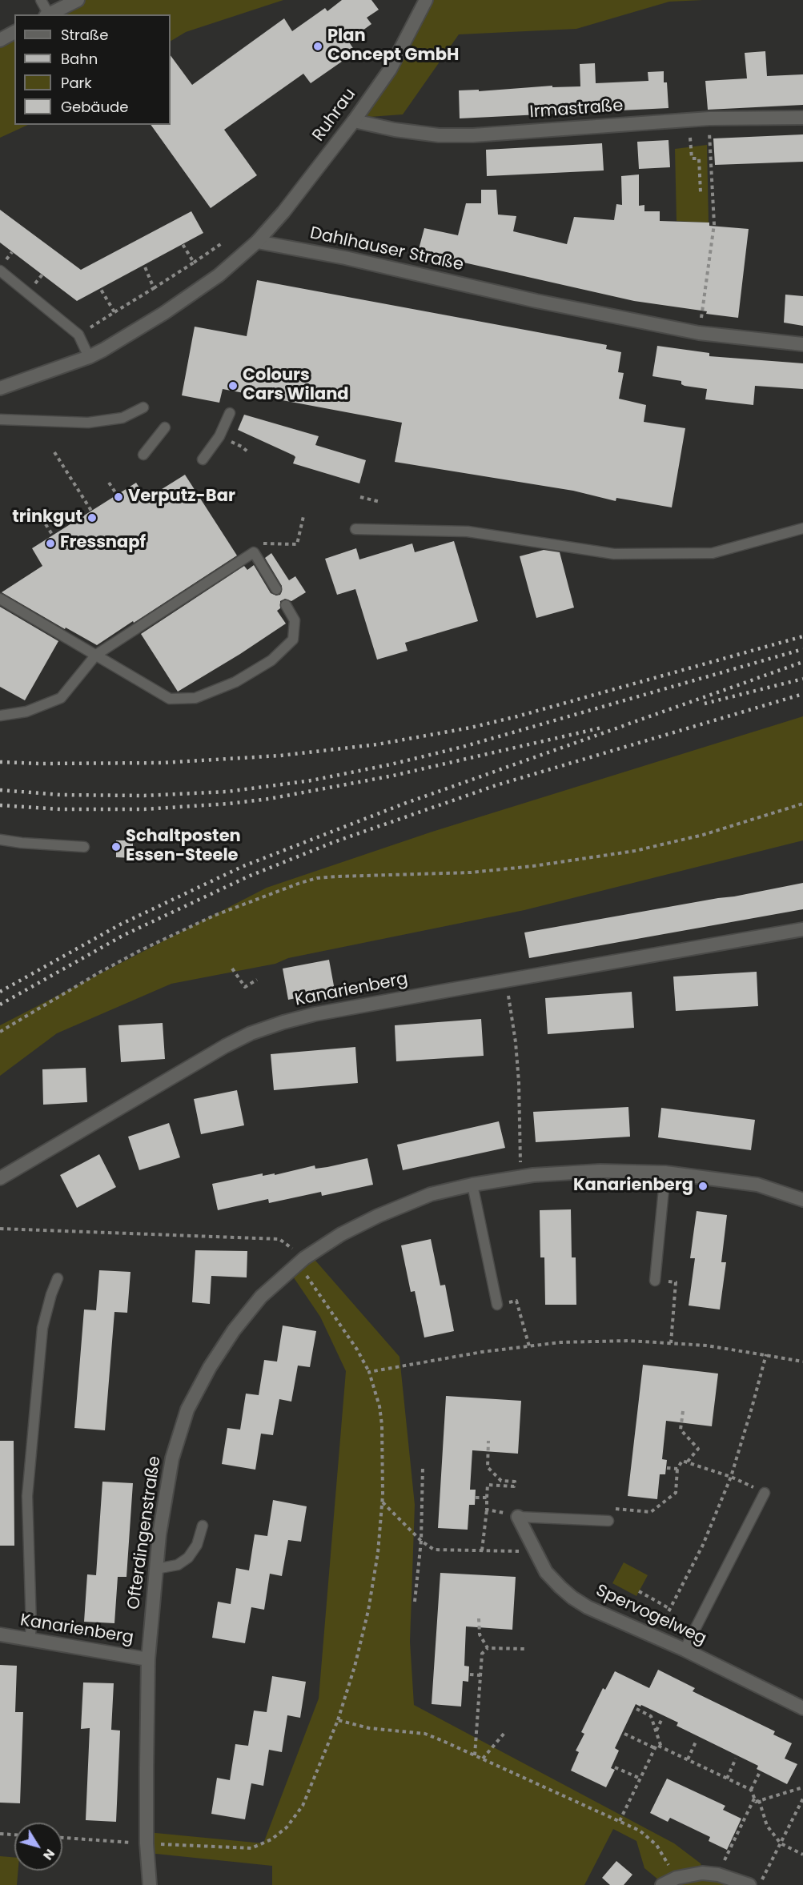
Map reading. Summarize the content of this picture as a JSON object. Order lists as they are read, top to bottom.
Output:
{
  "streets": {
    "street": [
      "Irmastraße",
      "Ruhrau",
      "Dahlhauser Straße",
      "Kanarienberg",
      "Ofterdingenstraße",
      "Spervogelweg"
    ]
  },
  "crossings": [
    ["Irmastraße", "Ruhrau"],
    ["Ruhrau", "Dahlhauser Straße"],
    ["Kanarienberg", "Ofterdingenstraße"]
  ],
  "places": [
    "Plan Concept GmbH",
    "Colours Cars Wiland",
    "Verputz-Bar",
    "trinkgut",
    "Fressnapf",
    "Schaltposten Essen-Steele",
    "Kanarienberg"
  ],
  "legend": [
    "Straße",
    "Bahn",
    "Park",
    "Gebäude"
  ],
  "north": "bottom right"
}
